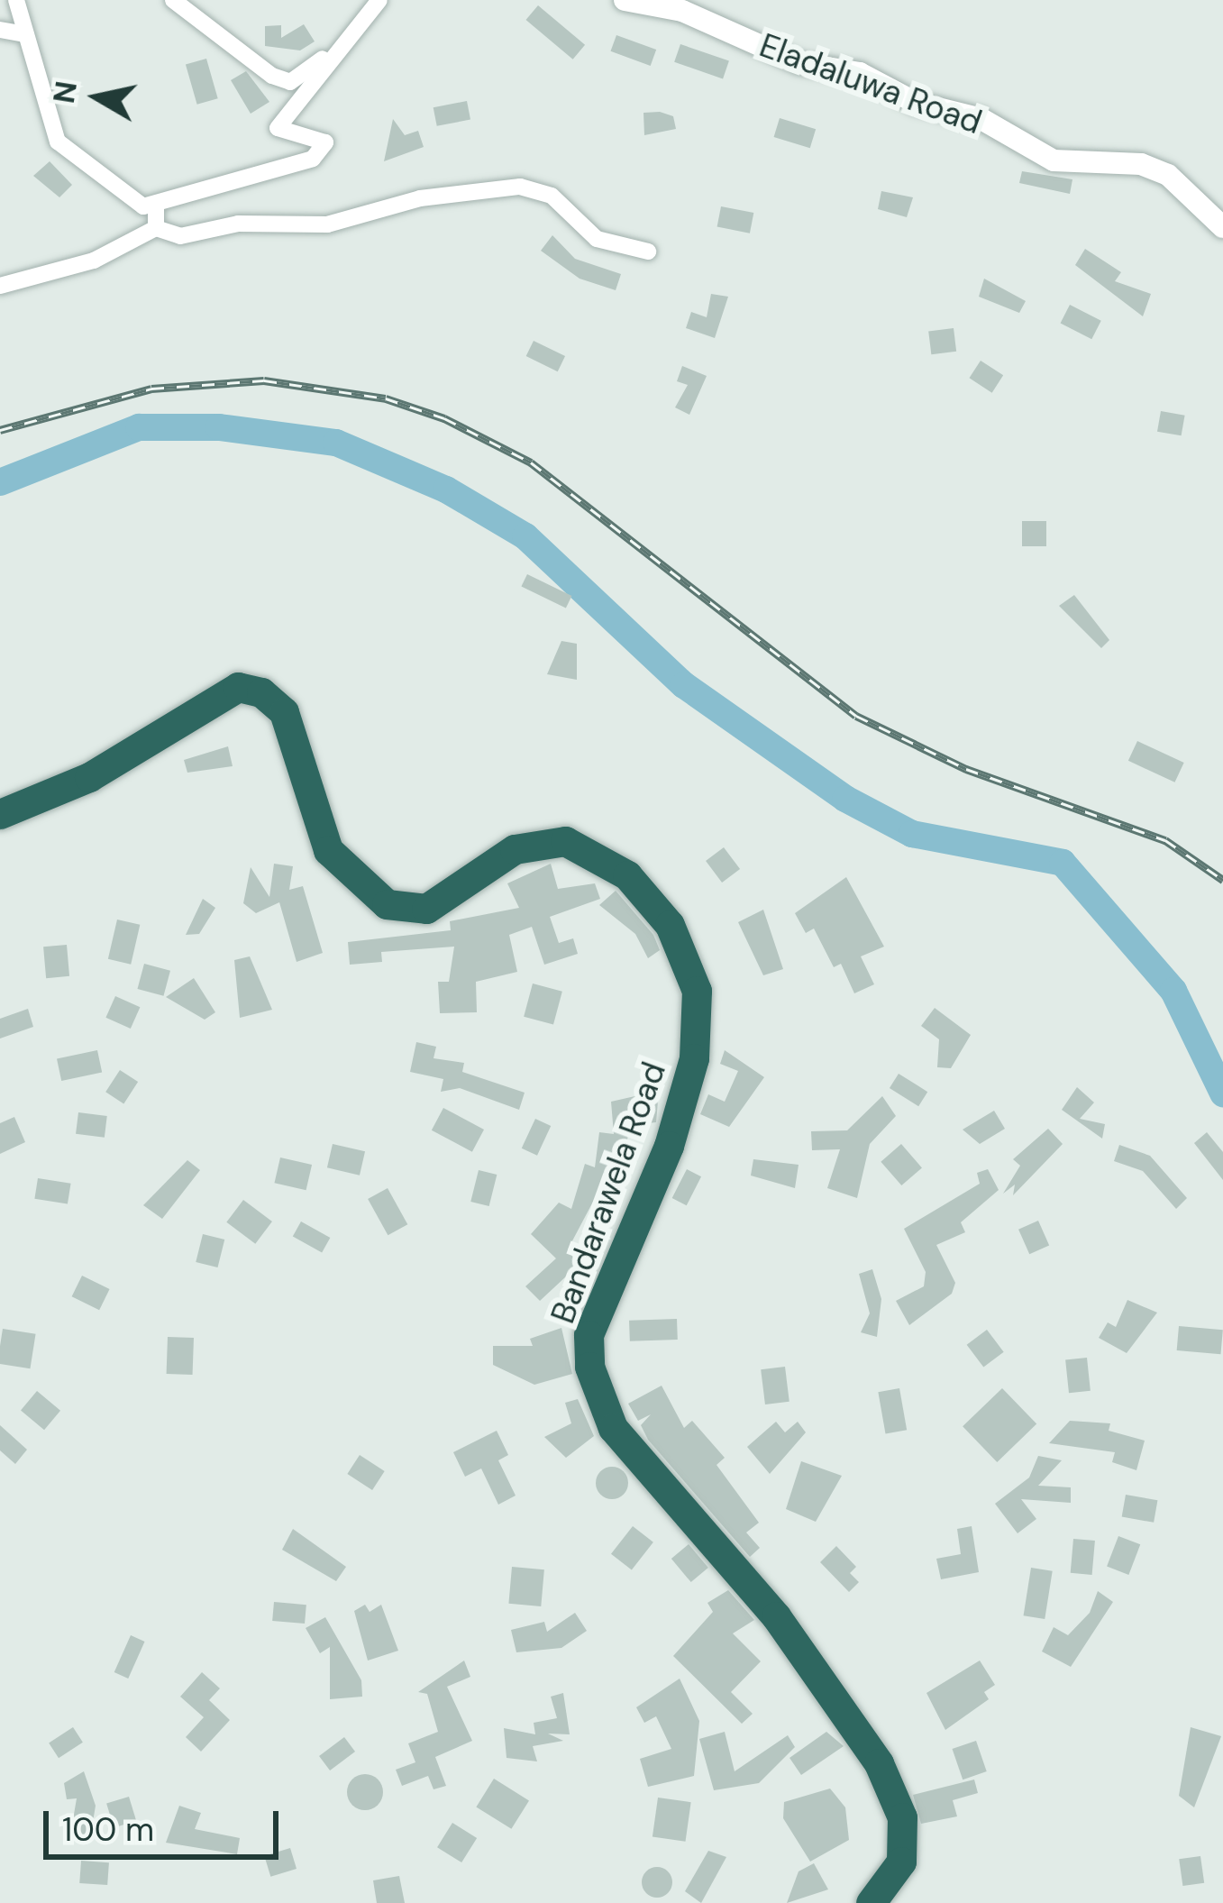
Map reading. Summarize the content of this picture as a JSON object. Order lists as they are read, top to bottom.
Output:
{
  "streets": {
    "highway": ["Bandarawela Road"],
    "street": ["Eladaluwa Road"]
  },
  "scale_bar": "100 m",
  "north": "left"
}
